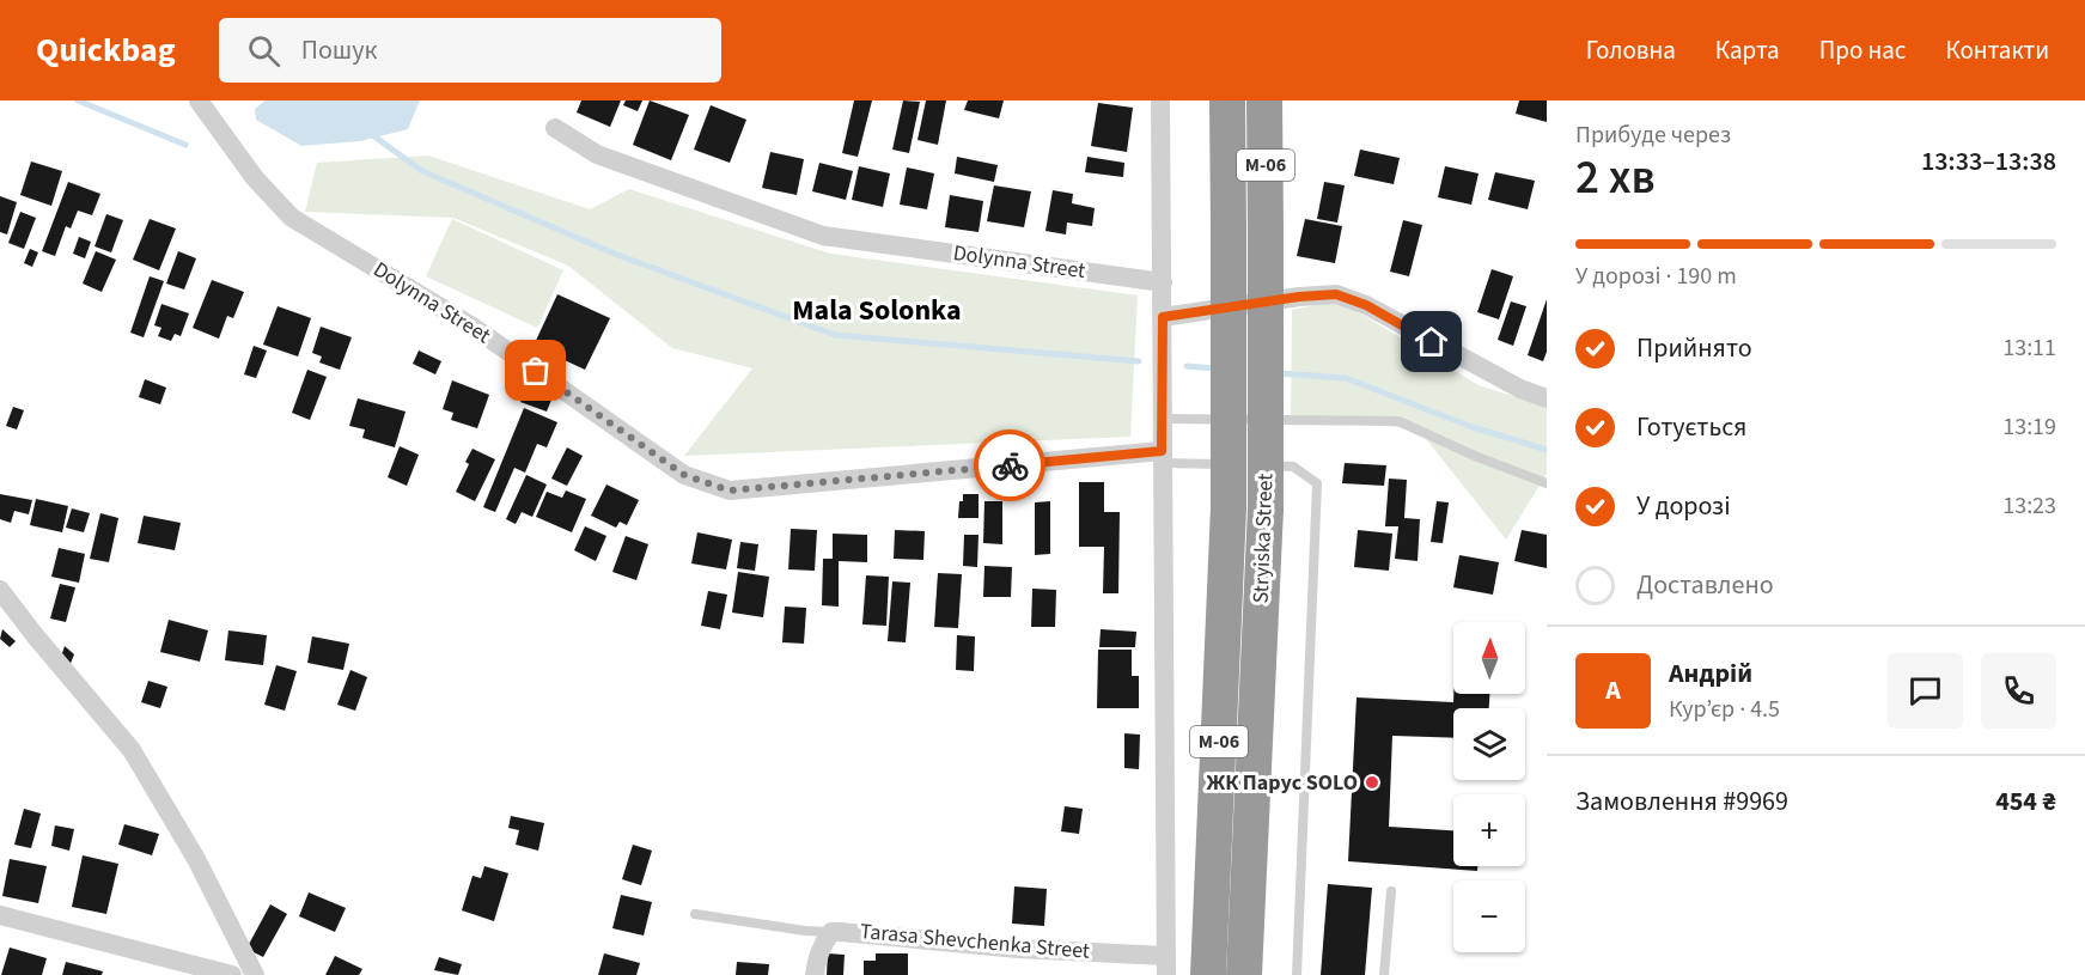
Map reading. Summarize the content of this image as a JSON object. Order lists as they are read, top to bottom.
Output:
{
  "streets": {
    "highway": ["М-06", "Stryiska Street"],
    "street": ["Dolynna Street", "Tarasa Shevchenka Street"]
  },
  "districts": ["Mala Solonka"],
  "places": ["ЖК Парус SOLO"],
  "north": "top",
  "page": {
    "header": "Quickbag",
    "search": "Пошук",
    "nav": [
      "Головна",
      "Карта",
      "Про нас",
      "Контакти"
    ],
    "heading": ["2 хв", "Прибуде через", "13:33–13:38"],
    "panel": [
      "Андрій",
      "Кур’єр · 4.5",
      "Замовлення #9969",
      "454 ₴"
    ],
    "bar": "У дорозі · 190 m",
    "list": [
      ["Прийнято", "13:11"],
      ["Готується", "13:19"],
      ["У дорозі", "13:23"],
      "Доставлено"
    ],
    "map_buttons": ["+", "−"],
    "round": "А"
  }
}
